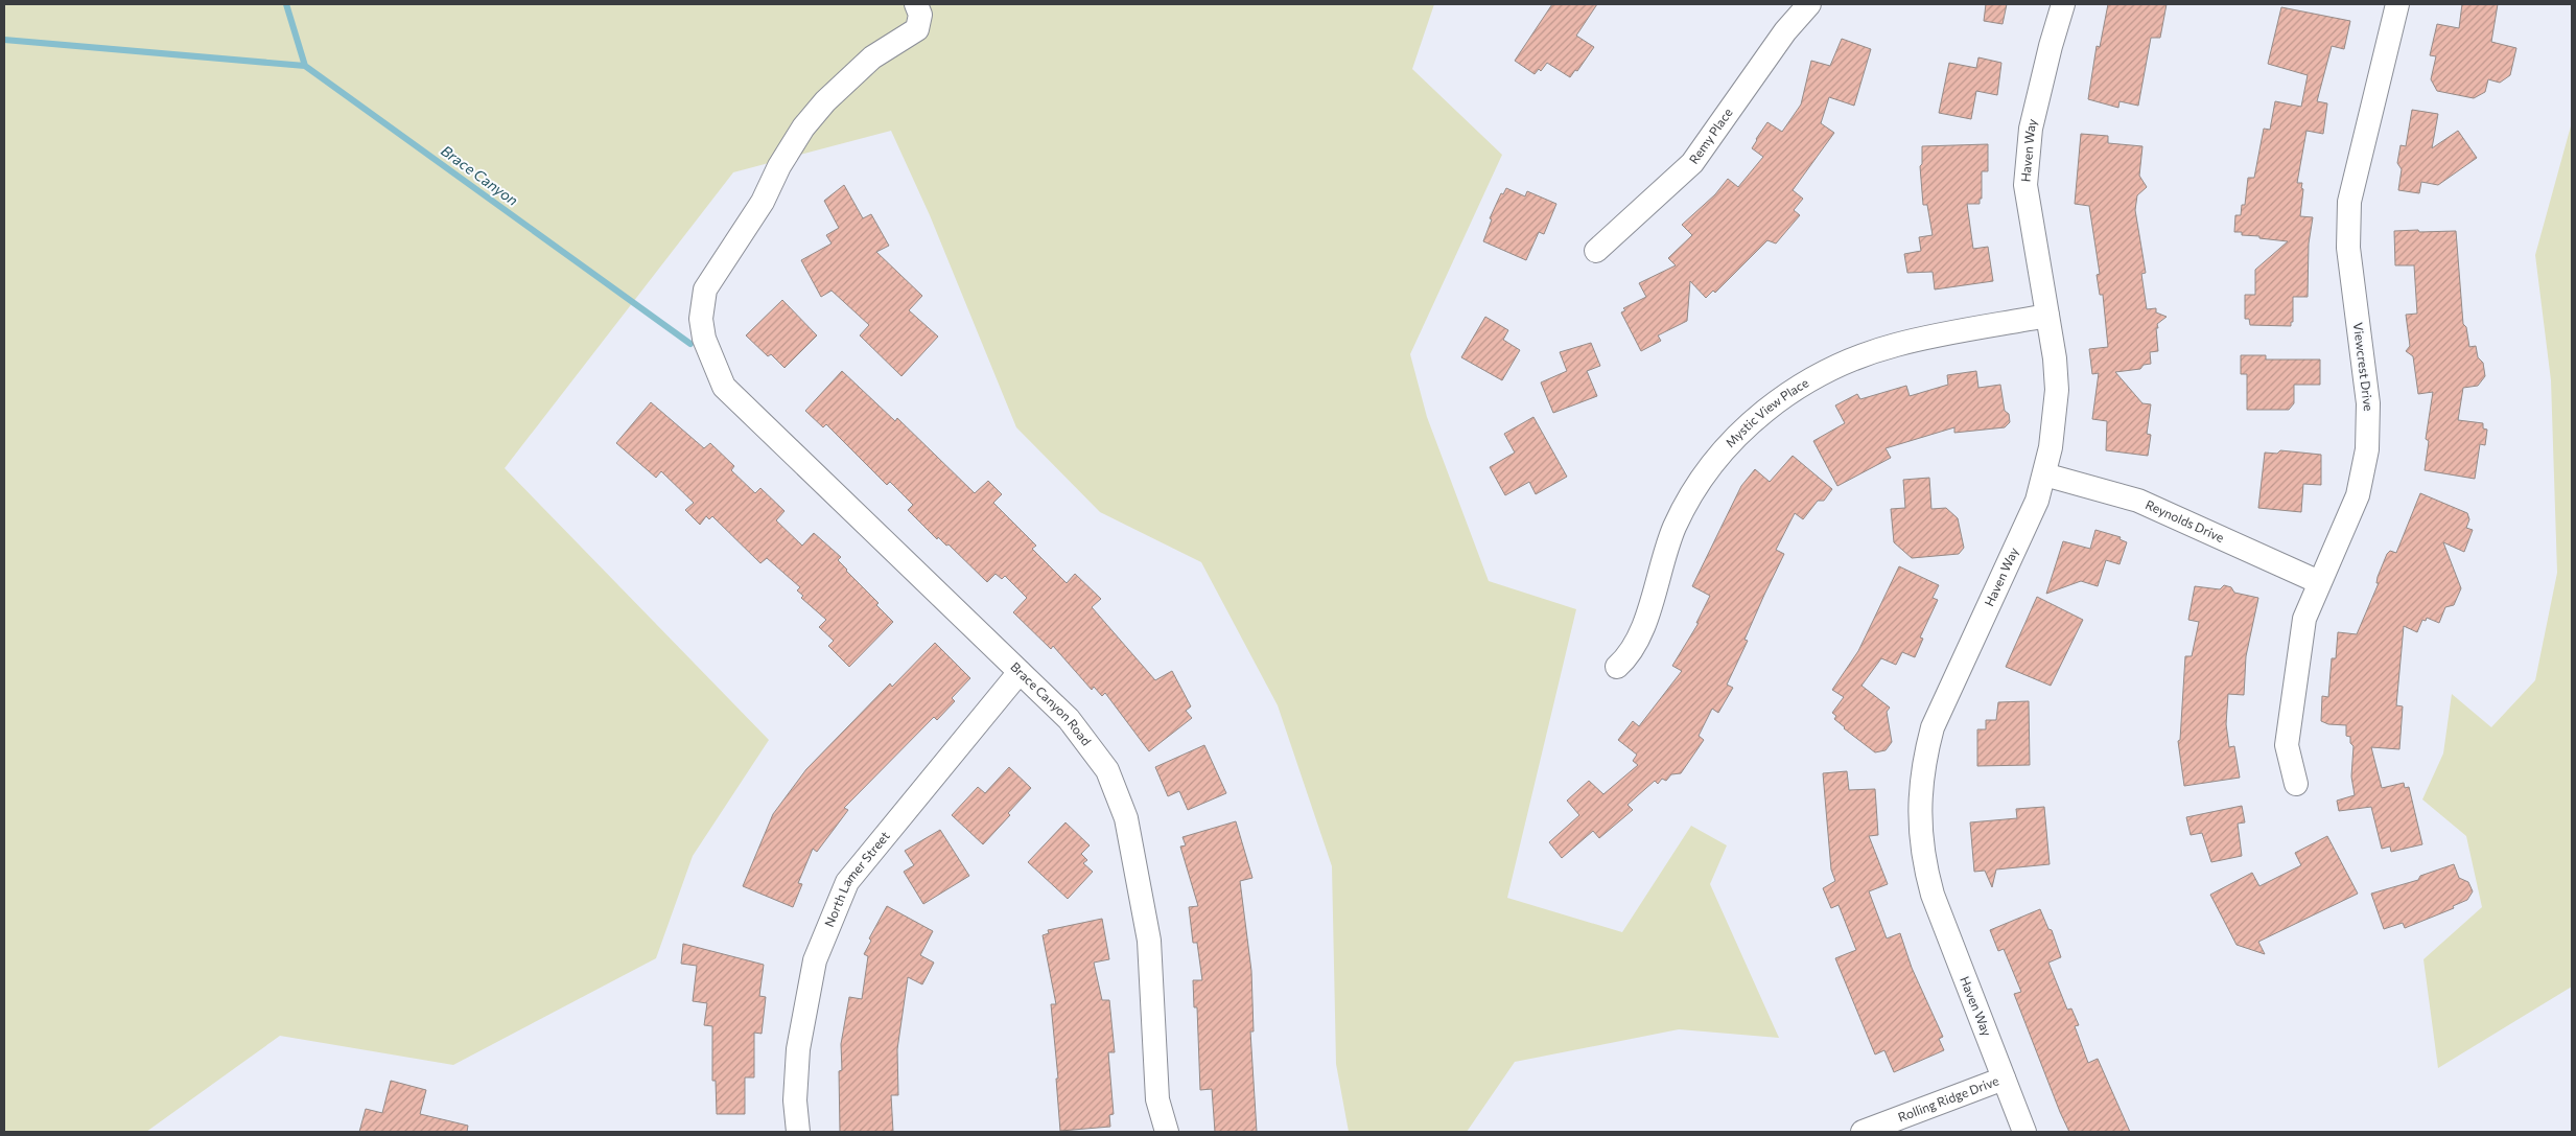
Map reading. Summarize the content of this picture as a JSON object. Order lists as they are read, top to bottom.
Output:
{
  "streets": {
    "street": [
      "Remy Place",
      "Haven Way",
      "Viewcrest Drive",
      "Mystic View Place",
      "Reynolds Drive",
      "Brace Canyon Road",
      "North Lamer Street",
      "Rolling Ridge Drive"
    ]
  },
  "crossings": [
    ["Haven Way", "Mystic View Place"],
    ["Haven Way", "Reynolds Drive"],
    ["Haven Way", "Rolling Ridge Drive"],
    ["Viewcrest Drive", "Reynolds Drive"],
    ["Brace Canyon Road", "North Lamer Street"]
  ],
  "water": ["Brace Canyon"]
}
